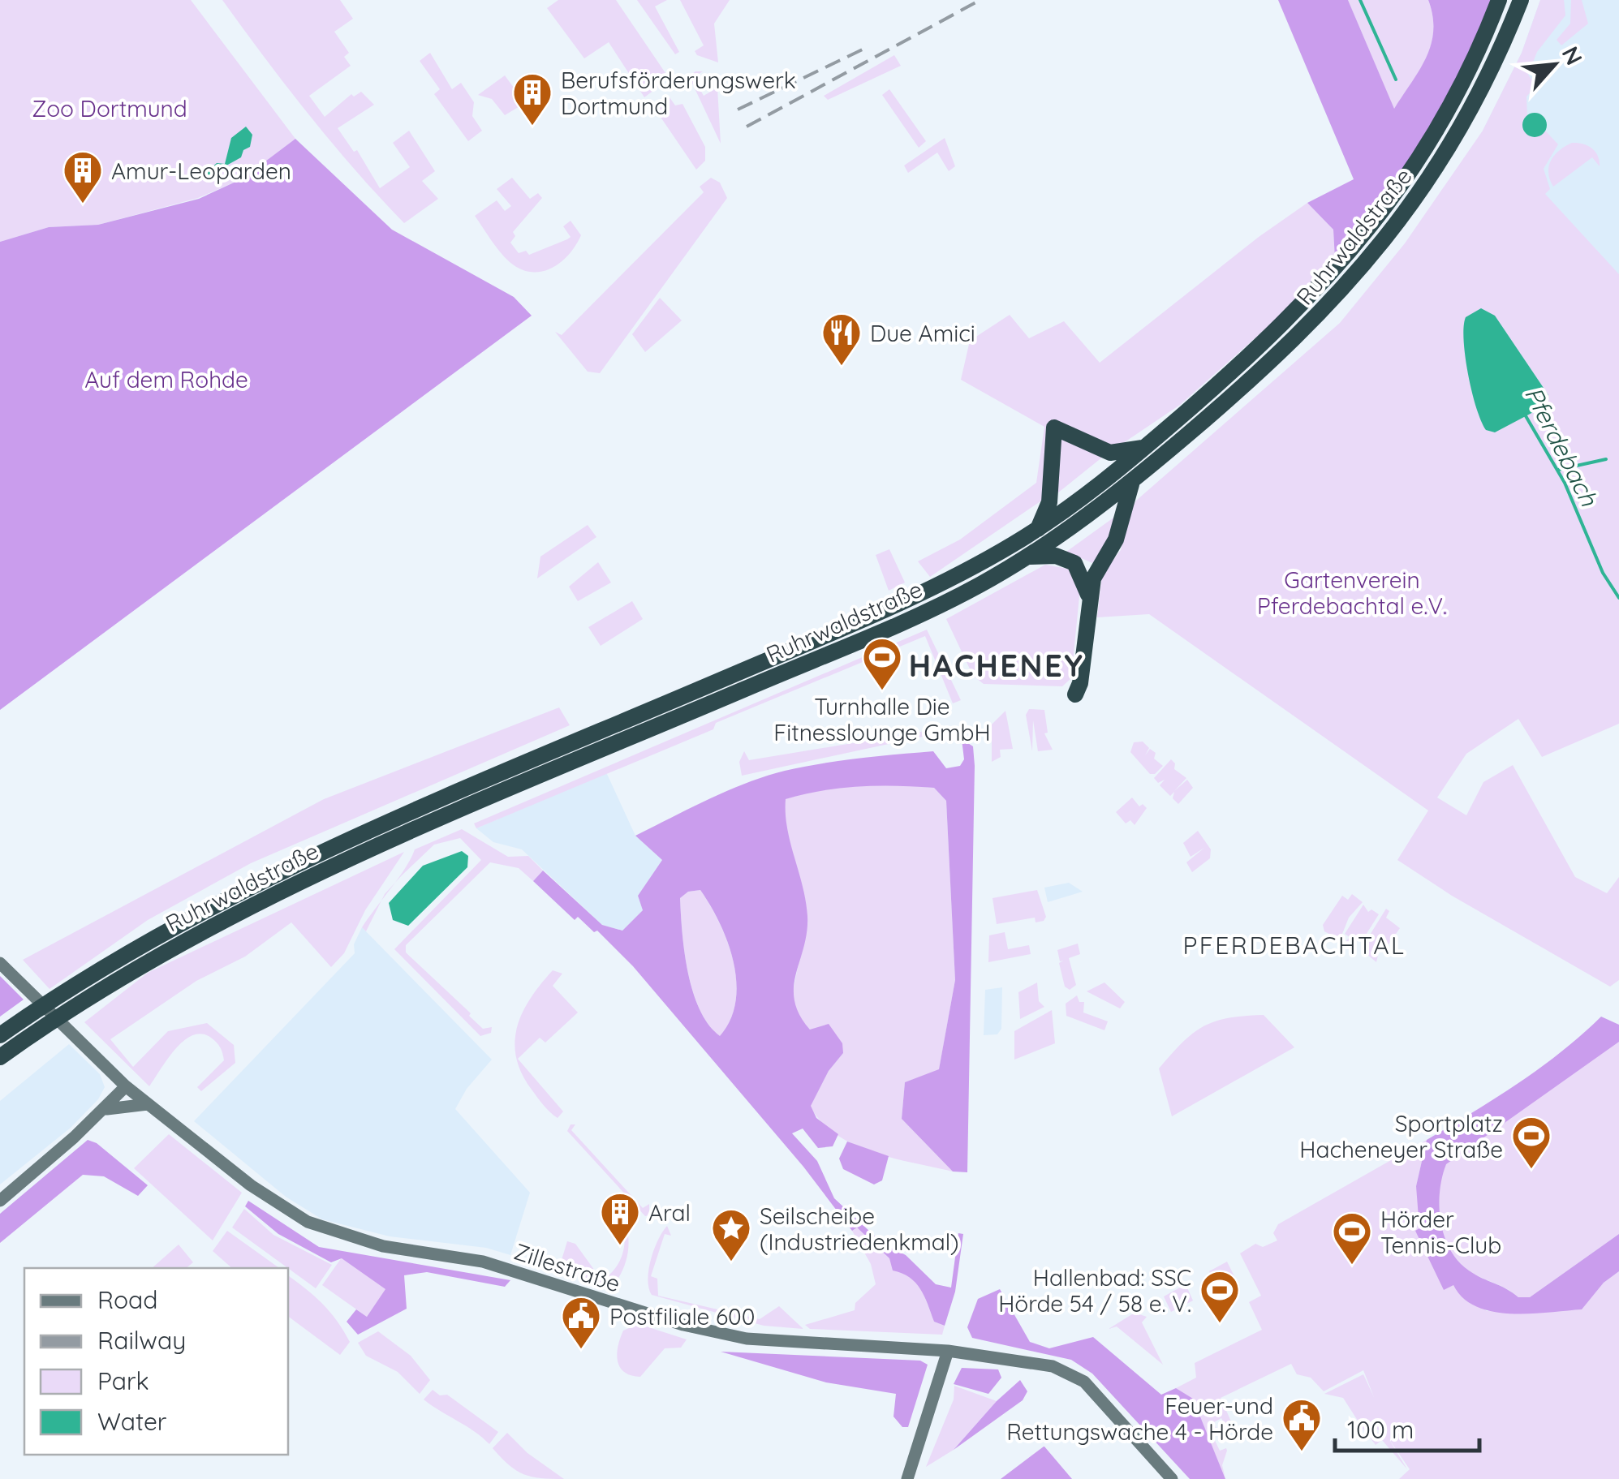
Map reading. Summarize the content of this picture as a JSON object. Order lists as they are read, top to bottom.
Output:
{
  "streets": {
    "highway": ["Ruhrwaldstraße"],
    "main road": ["Zillestraße"]
  },
  "districts": ["HACHENEY", "PFERDEBACHTAL"],
  "water": ["Pferdebach"],
  "parks": ["Zoo Dortmund", "Auf dem Rohde", "Gartenverein Pferdebachtal e.V."],
  "places": {
    "building": ["Berufsförderungswerk Dortmund", "Amur-Leoparden", "Aral"],
    "restaurant": ["Due Amici"],
    "sports": [
      "Turnhalle Die Fitnesslounge GmbH",
      "Sportplatz Hacheneyer Straße",
      "Hörder Tennis-Club",
      "Hallenbad: SSC Hörde 54 / 58 e. V."
    ],
    "place": ["Seilscheibe (Industriedenkmal)"],
    "public building": ["Postfiliale 600", "Feuer-und Rettungswache 4 - Hörde"]
  },
  "legend": [
    "Road",
    "Railway",
    "Park",
    "Water"
  ],
  "scale_bar": "100 m",
  "north": "top right"
}
